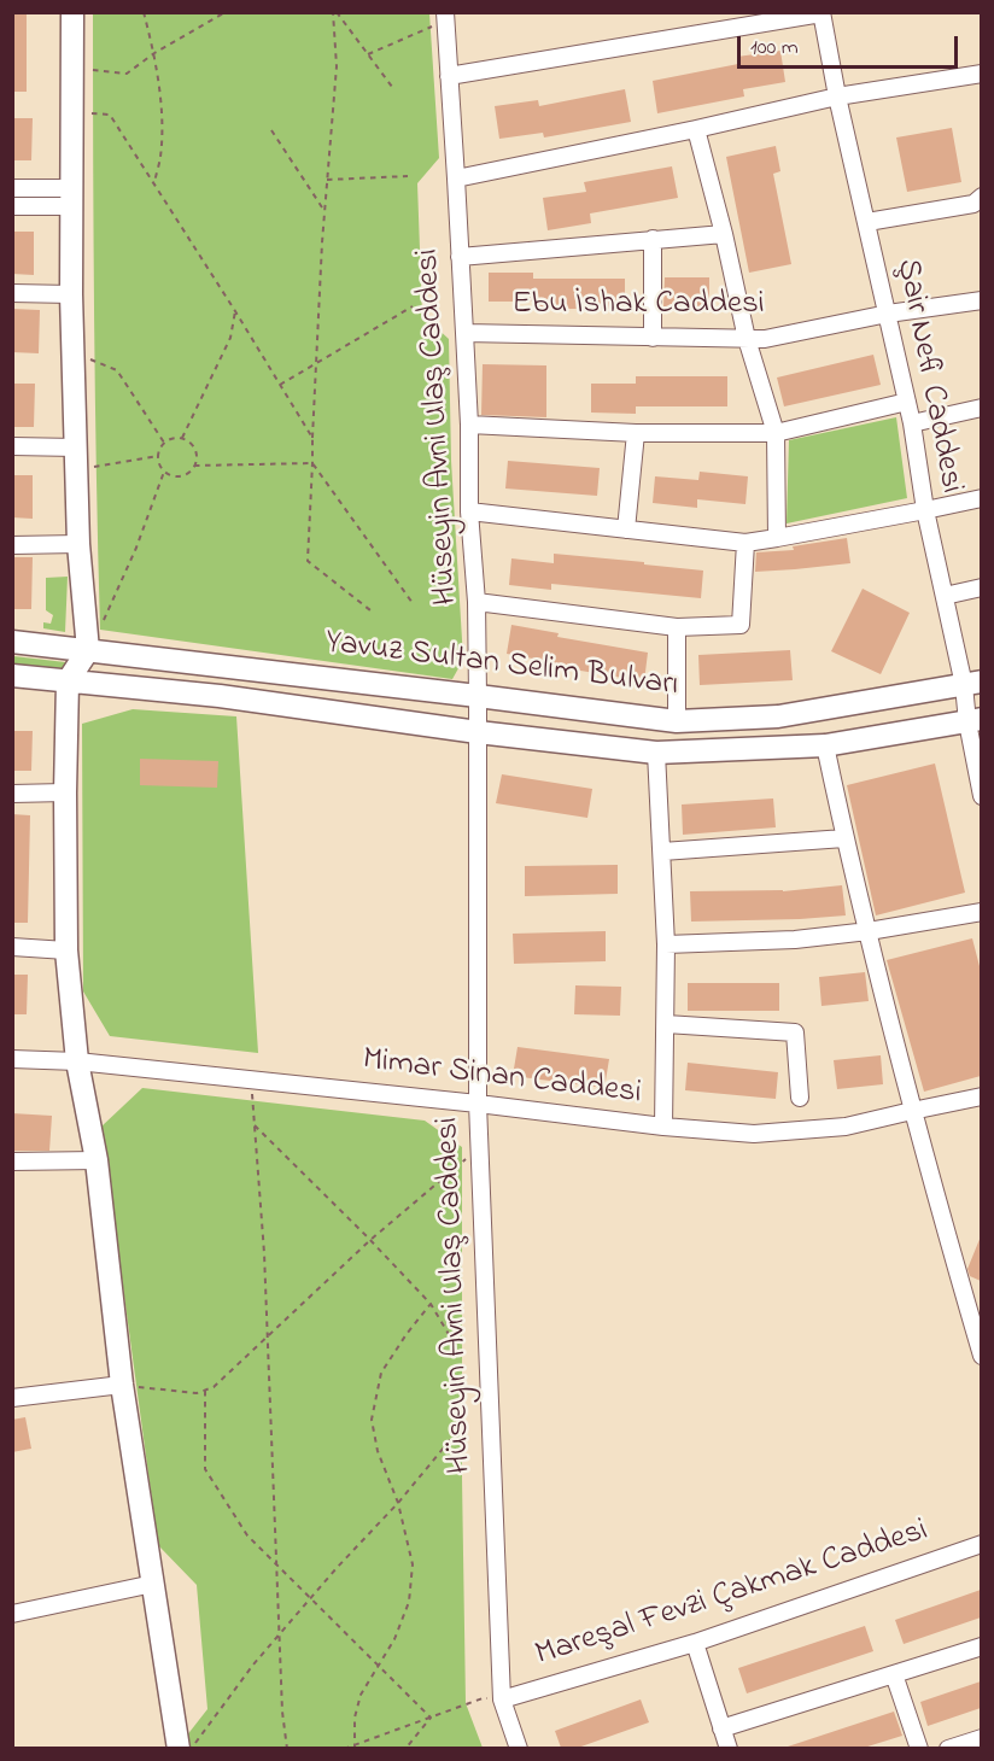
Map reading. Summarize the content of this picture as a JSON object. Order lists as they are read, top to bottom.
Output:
{
  "streets": {
    "main road": ["Yavuz Sultan Selim Bulvarı"],
    "street": [
      "Ebu İshak Caddesi",
      "Şair Nefi Caddesi",
      "Hüseyin Avni Ulaş Caddesi",
      "Mimar Sinan Caddesi",
      "Mareşal Fevzi Çakmak Caddesi"
    ]
  },
  "crossings": [
    ["Ebu İshak Caddesi", "Şair Nefi Caddesi"],
    ["Ebu İshak Caddesi", "Hüseyin Avni Ulaş Caddesi"],
    ["Şair Nefi Caddesi", "Yavuz Sultan Selim Bulvarı"],
    ["Hüseyin Avni Ulaş Caddesi", "Yavuz Sultan Selim Bulvarı"],
    ["Hüseyin Avni Ulaş Caddesi", "Mimar Sinan Caddesi"],
    ["Hüseyin Avni Ulaş Caddesi", "Mareşal Fevzi Çakmak Caddesi"]
  ],
  "scale_bar": "100 m"
}
